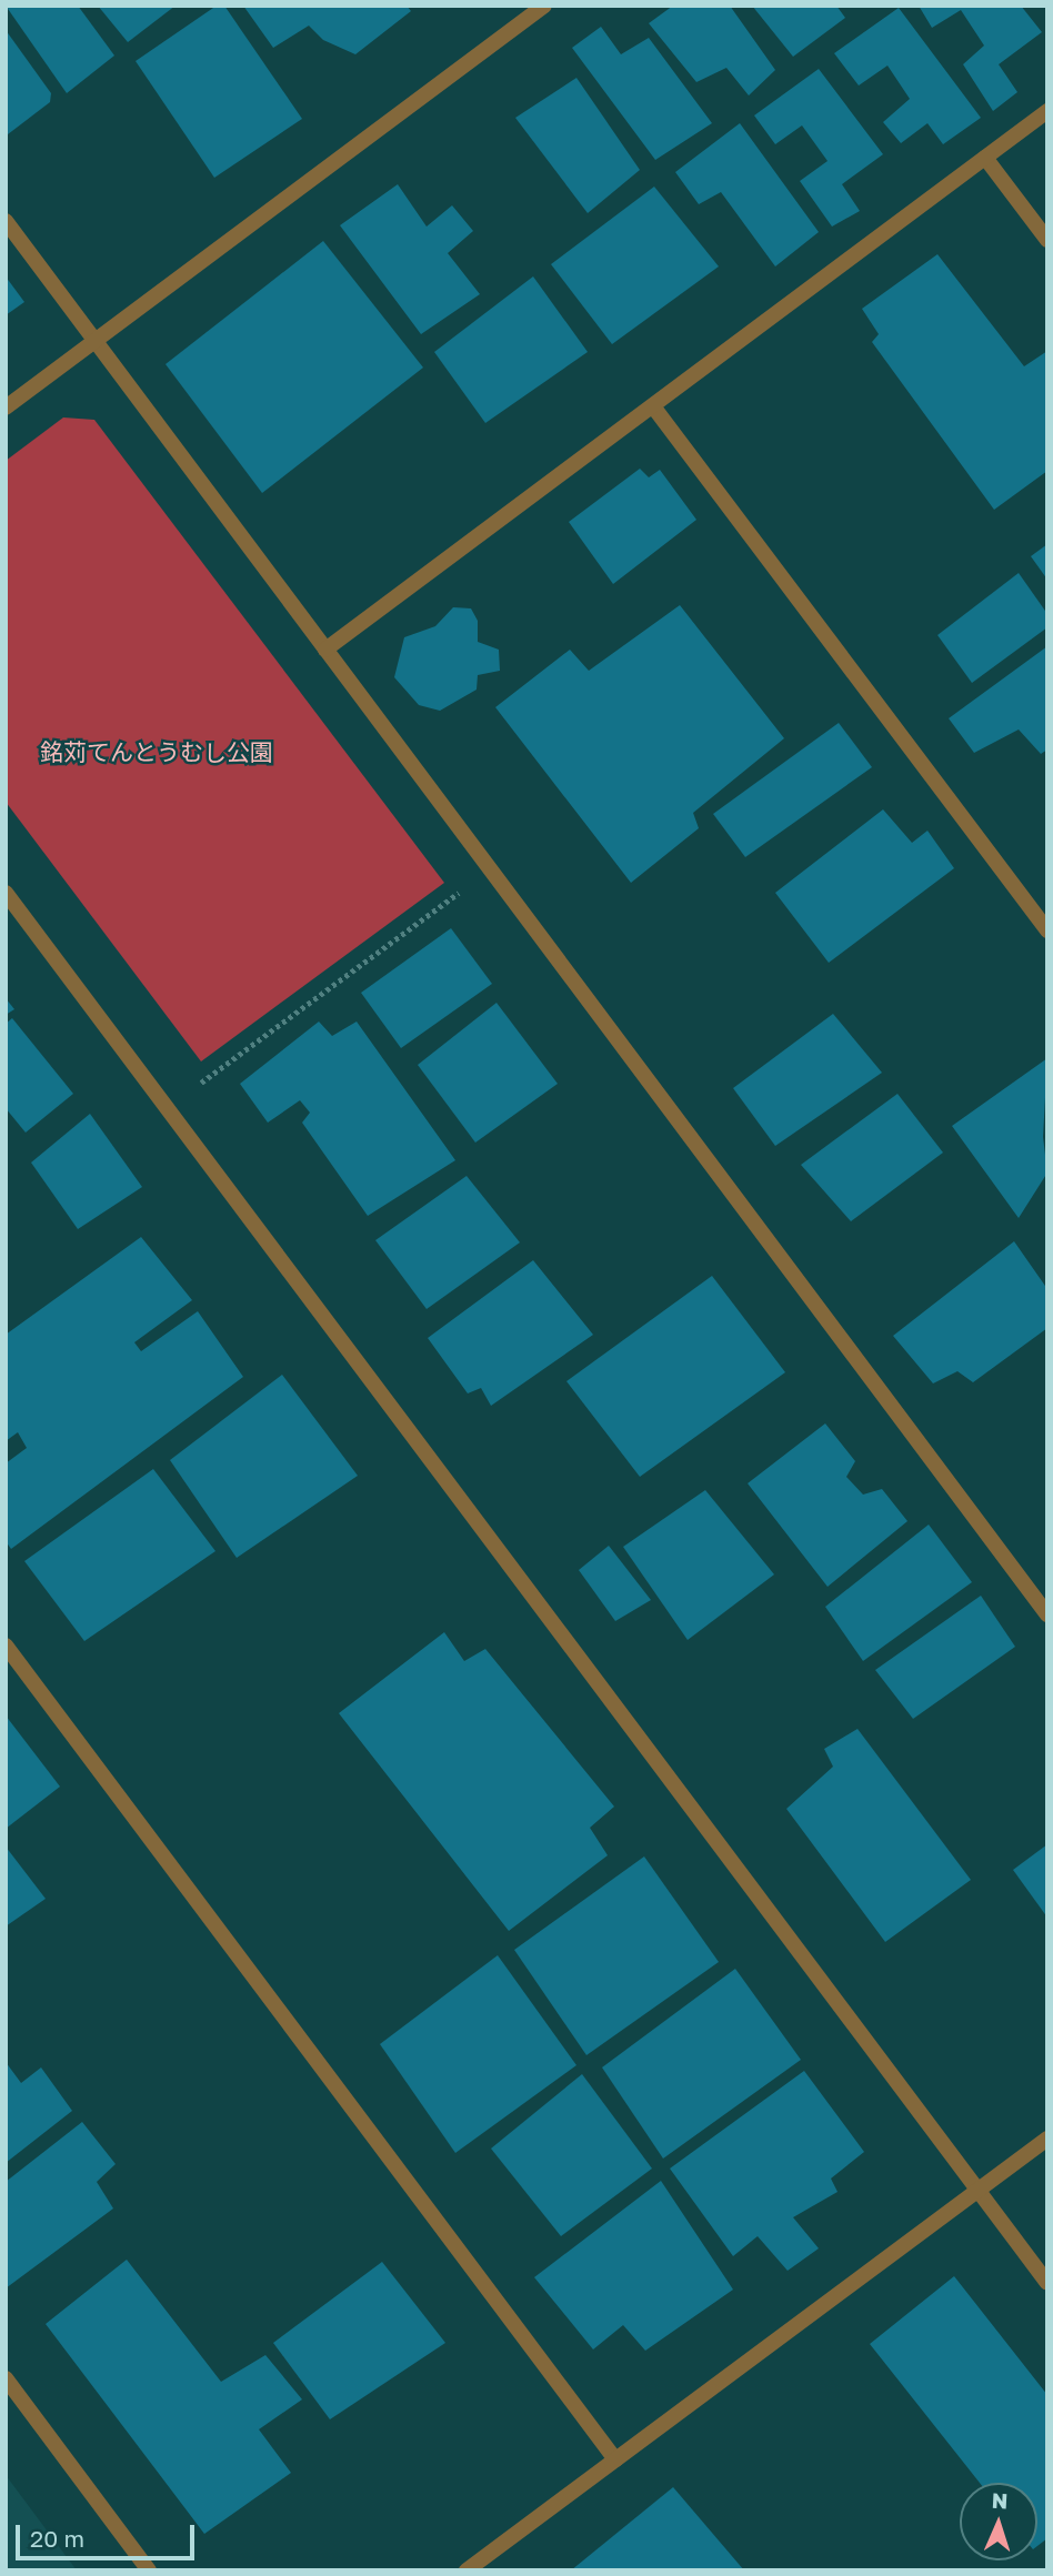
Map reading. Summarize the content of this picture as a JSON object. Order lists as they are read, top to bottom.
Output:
{
  "parks": ["銘苅てんとうむし公園"],
  "scale_bar": "20 m",
  "north": "top"
}
